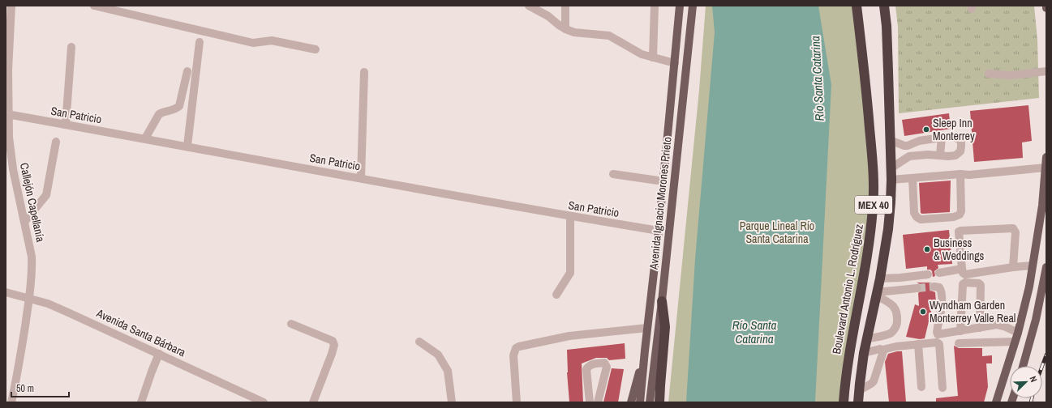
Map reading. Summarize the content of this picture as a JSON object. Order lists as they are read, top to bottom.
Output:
{
  "streets": {
    "highway": ["MEX 40", "Boulevard Antonio L. Rodríguez"],
    "main road": ["Avenida Ignacio Morones Prieto"],
    "street": ["San Patricio", "Callejón Capellanía", "Avenida Santa Bárbara"]
  },
  "crossings": [
    ["San Patricio", "Callejón Capellanía"],
    ["San Patricio", "Avenida Ignacio Morones Prieto"],
    ["Callejón Capellanía", "Avenida Santa Bárbara"]
  ],
  "water": ["Río Santa Catarina"],
  "parks": ["Parque Lineal Río Santa Catarina"],
  "places": ["Sleep Inn Monterrey", "Business & Weddings", "Wyndham Garden Monterrey Valle Real"],
  "scale_bar": "50 m",
  "north": "top right"
}
